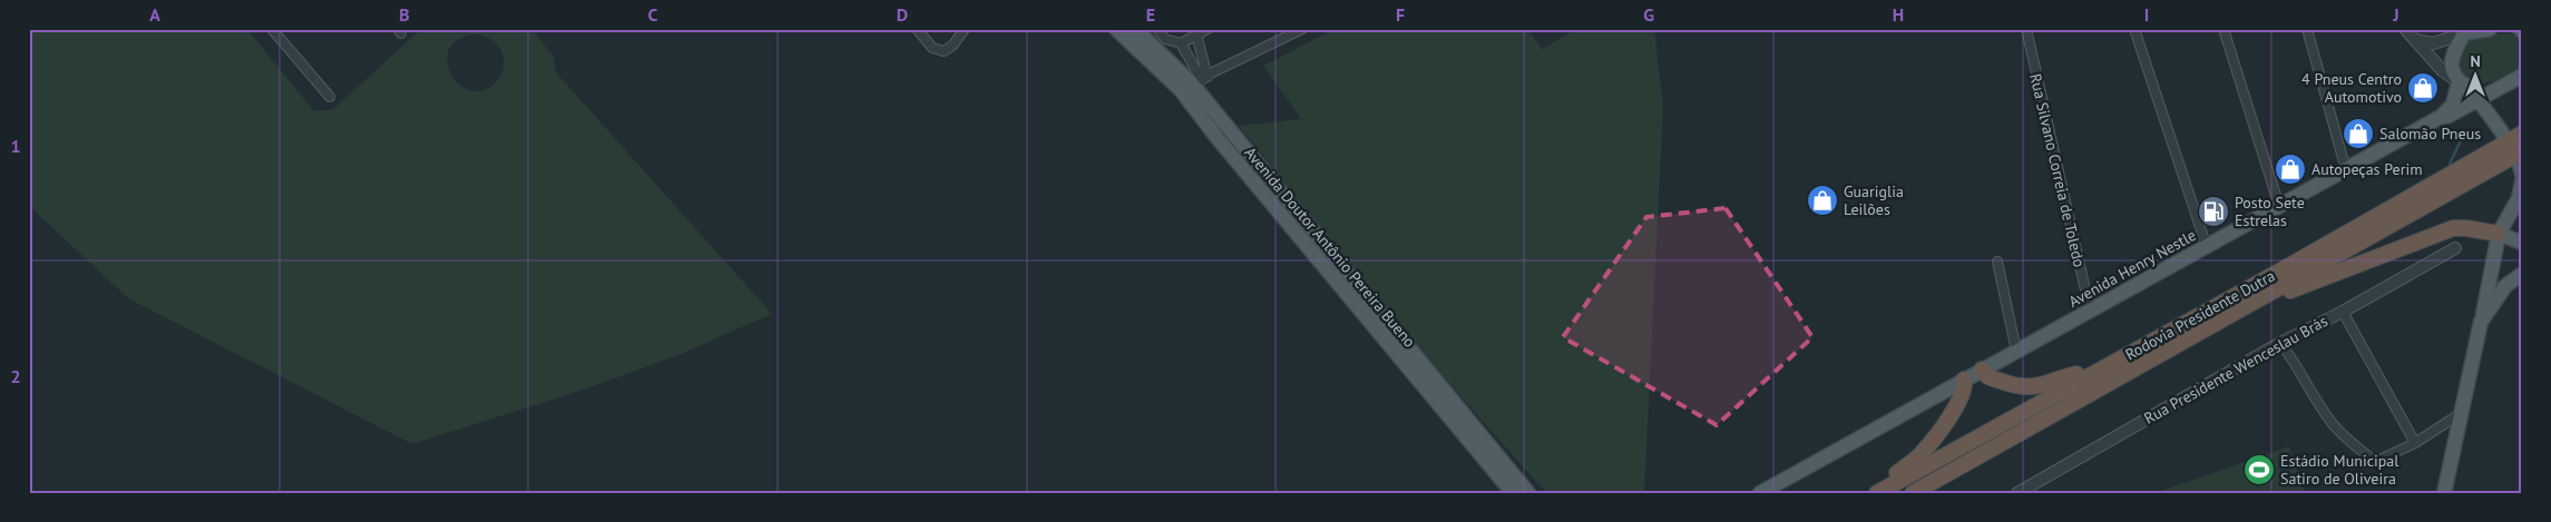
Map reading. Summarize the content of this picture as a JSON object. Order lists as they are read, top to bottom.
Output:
{
  "streets": {
    "highway": ["Rodovia Presidente Dutra"],
    "main road": ["Avenida Doutor Antônio Pereira Bueno", "Avenida Henry Nestle"],
    "street": ["Rua Silvano Correia de Toledo", "Rua Presidente Wenceslau Brás"]
  },
  "crossings": [
    ["Rua Silvano Correia de Toledo", "Avenida Henry Nestle"]
  ],
  "places": {
    "shop": [
      "4 Pneus Centro Automotivo",
      "Salomão Pneus",
      "Autopeças Perim",
      "Guariglia Leilões"
    ],
    "fuel station": ["Posto Sete Estrelas"],
    "sports": ["Estádio Municipal Satiro de Oliveira"]
  },
  "north": "top",
  "grid": {
    "columns": [
      "A",
      "B",
      "C",
      "D",
      "E",
      "F",
      "G",
      "H",
      "I",
      "J"
    ],
    "rows": ["1", "2"]
  }
}
